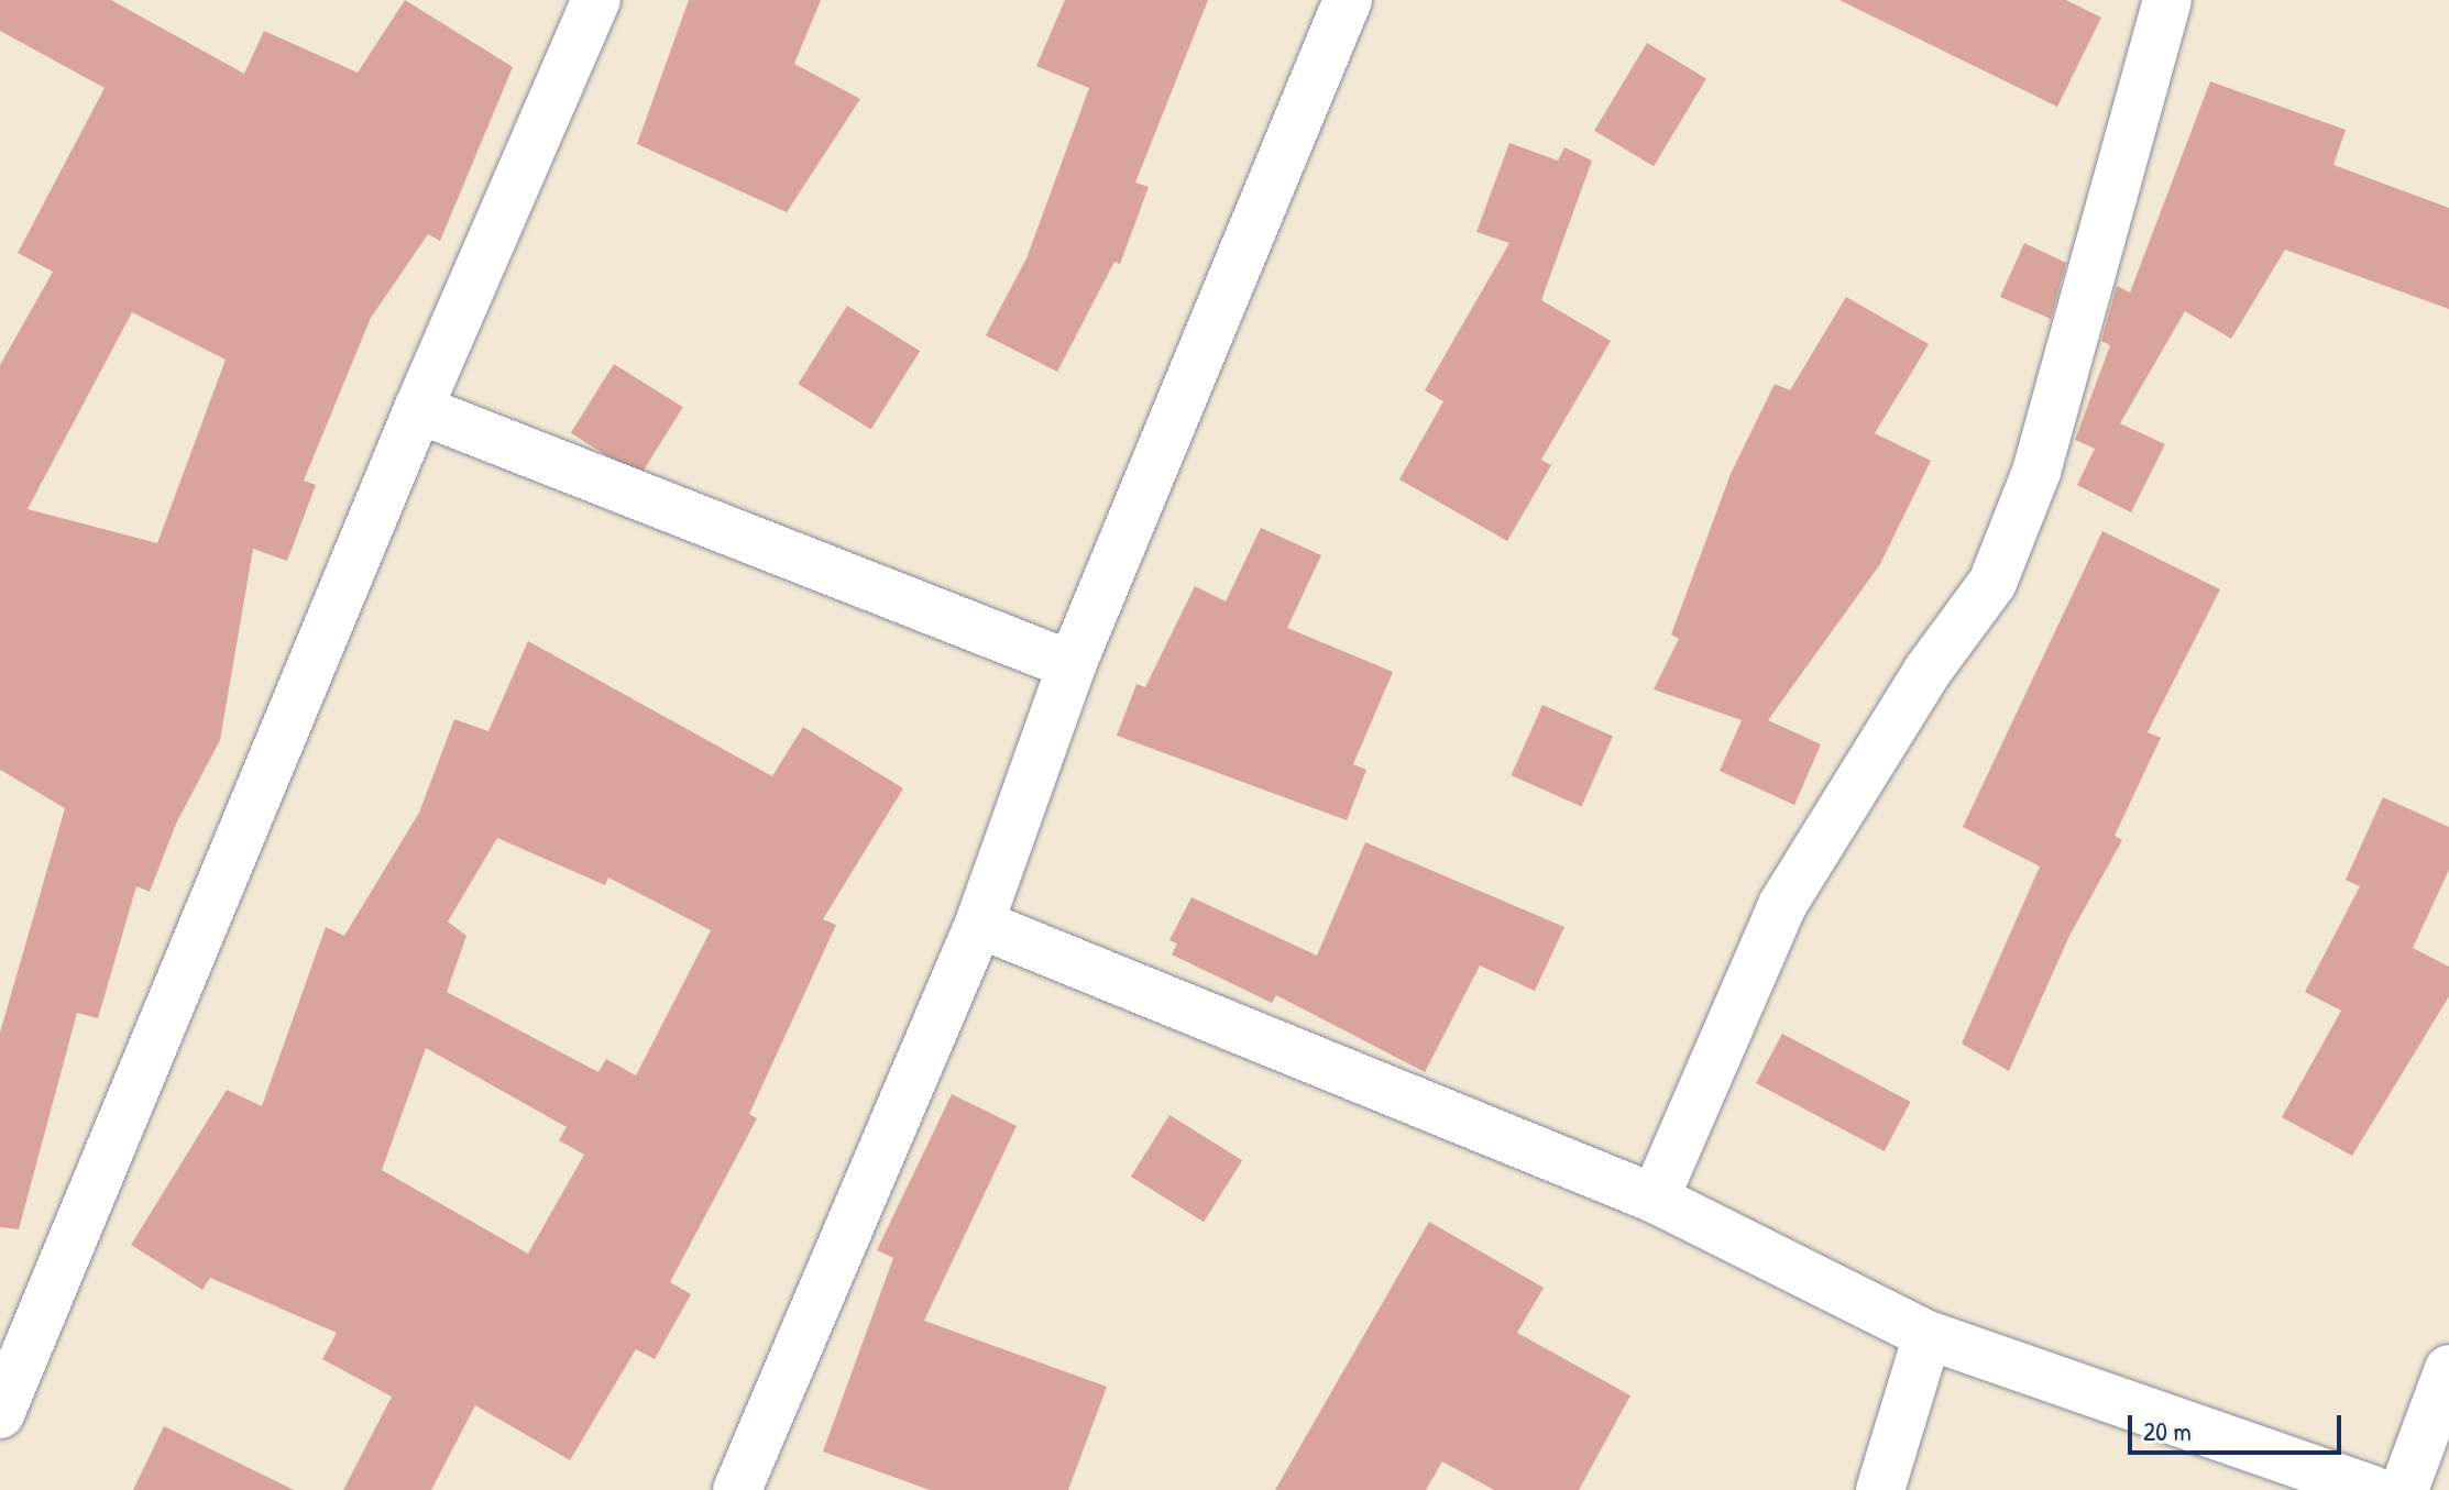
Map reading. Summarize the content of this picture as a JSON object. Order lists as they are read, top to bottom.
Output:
{
  "scale_bar": "20 m"
}
